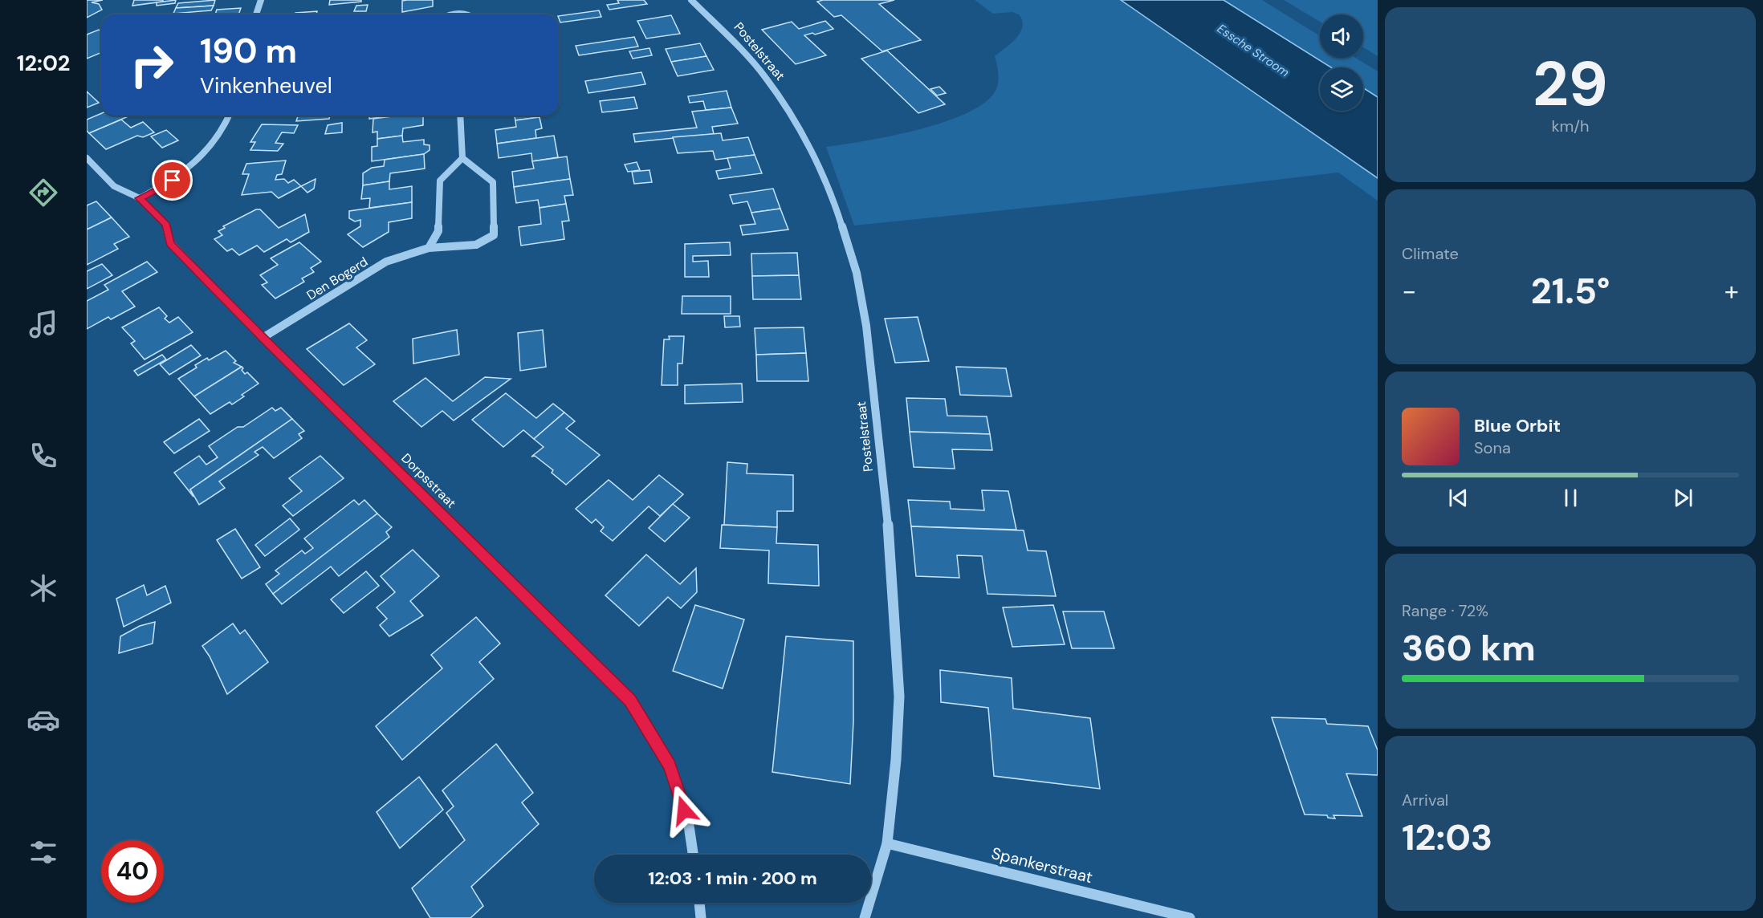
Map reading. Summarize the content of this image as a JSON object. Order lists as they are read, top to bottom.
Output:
{
  "streets": {
    "street": [
      "Postelstraat",
      "Den Bogerd",
      "Dorpsstraat",
      "Spankerstraat"
    ]
  },
  "crossings": [
    ["Postelstraat", "Spankerstraat"],
    ["Den Bogerd", "Dorpsstraat"]
  ],
  "water": ["Essche Stroom"],
  "page": {
    "tabs": "12:02",
    "tile": [
      ["29", "km/h"],
      "Climate",
      ["Range · 72%", "360 km"],
      ["Arrival", "12:03"]
    ],
    "turn": ["190 m", "Vinkenheuvel"],
    "heat": ["−", "21.5°", "+"],
    "song": ["Blue Orbit", "Sona"],
    "limit": "40",
    "trip": "12:03 · 1 min · 200 m"
  }
}
